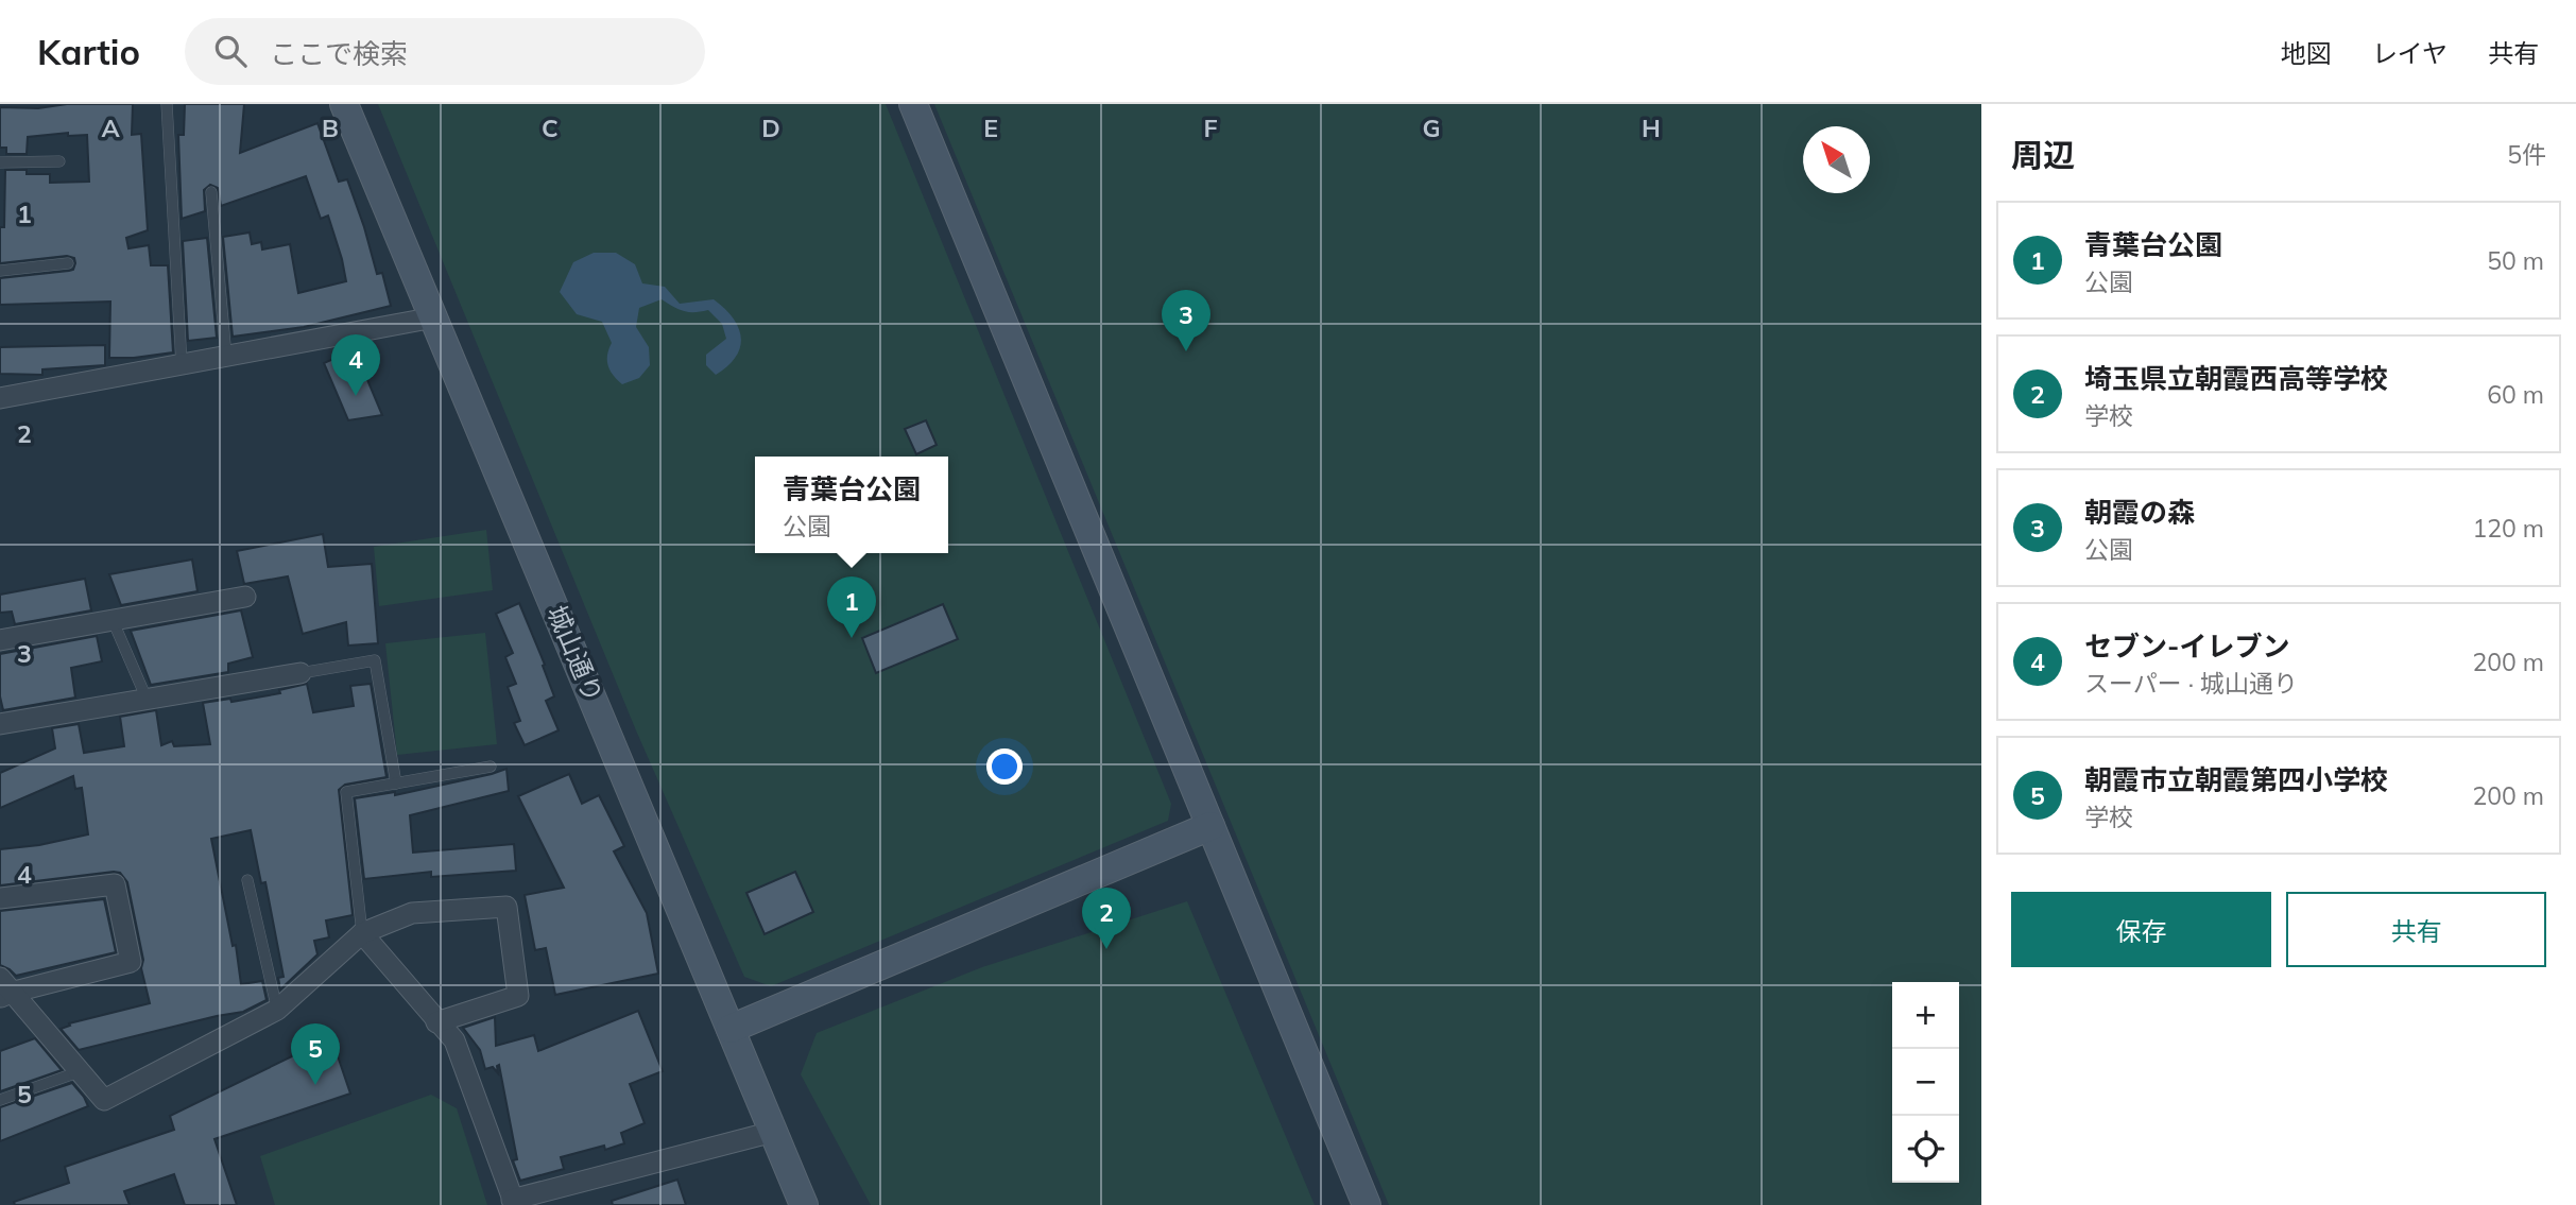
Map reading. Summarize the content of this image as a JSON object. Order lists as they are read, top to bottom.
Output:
{
  "streets": {
    "street": ["城山通り"]
  },
  "north": "top left",
  "page": {
    "header": "Kartio",
    "search": "ここで検索",
    "nav": ["地図", "レイヤ", "共有"],
    "heading": ["周辺", "5件"],
    "list": [
      {
        "mark": "1",
        "name": "青葉台公園",
        "note": "公園",
        "value": "50 m"
      },
      {
        "mark": "2",
        "name": "埼玉県立朝霞西高等学校",
        "note": "学校",
        "value": "60 m"
      },
      {
        "mark": "3",
        "name": "朝霞の森",
        "note": "公園",
        "value": "120 m"
      },
      {
        "mark": "4",
        "name": "セブン-イレブン",
        "note": "スーパー · 城山通り",
        "value": "200 m"
      },
      {
        "mark": "5",
        "name": "朝霞市立朝霞第四小学校",
        "note": "学校",
        "value": "200 m"
      }
    ],
    "pins": [
      "3",
      "4",
      "1",
      "2",
      "5"
    ],
    "popup": ["青葉台公園", "公園"],
    "buttons": ["保存", "共有"],
    "map_buttons": ["+", "−"]
  },
  "grid": {
    "columns": [
      "A",
      "B",
      "C",
      "D",
      "E",
      "F",
      "G",
      "H"
    ],
    "rows": [
      "1",
      "2",
      "3",
      "4",
      "5"
    ]
  }
}
